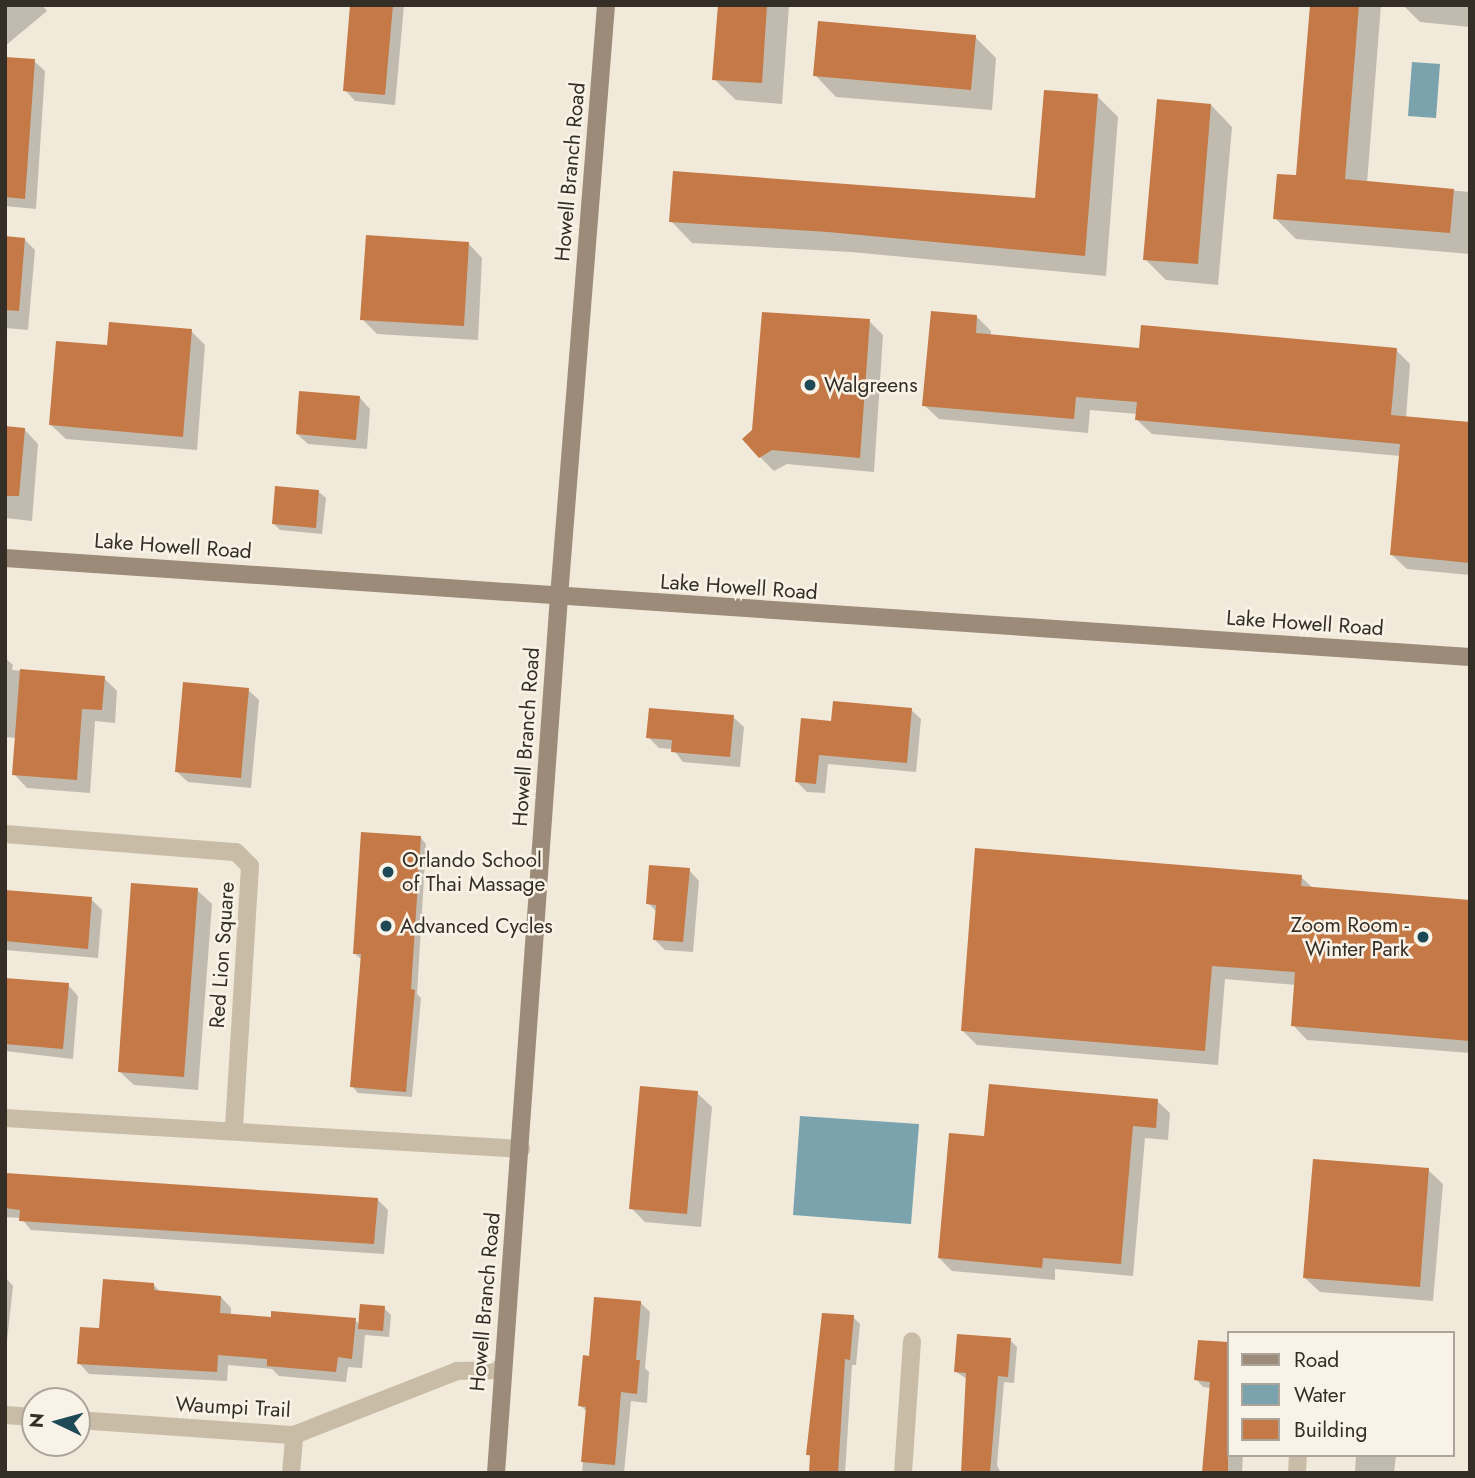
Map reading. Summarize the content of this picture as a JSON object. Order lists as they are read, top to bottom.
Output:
{
  "streets": {
    "main road": ["Howell Branch Road", "Lake Howell Road"],
    "street": ["Red Lion Square", "Waumpi Trail"]
  },
  "crossings": [
    ["Howell Branch Road", "Lake Howell Road"],
    ["Howell Branch Road", "Waumpi Trail"]
  ],
  "places": [
    "Walgreens",
    "Orlando School of Thai Massage",
    "Advanced Cycles",
    "Zoom Room - Winter Park"
  ],
  "legend": ["Road", "Water", "Building"],
  "north": "left"
}
